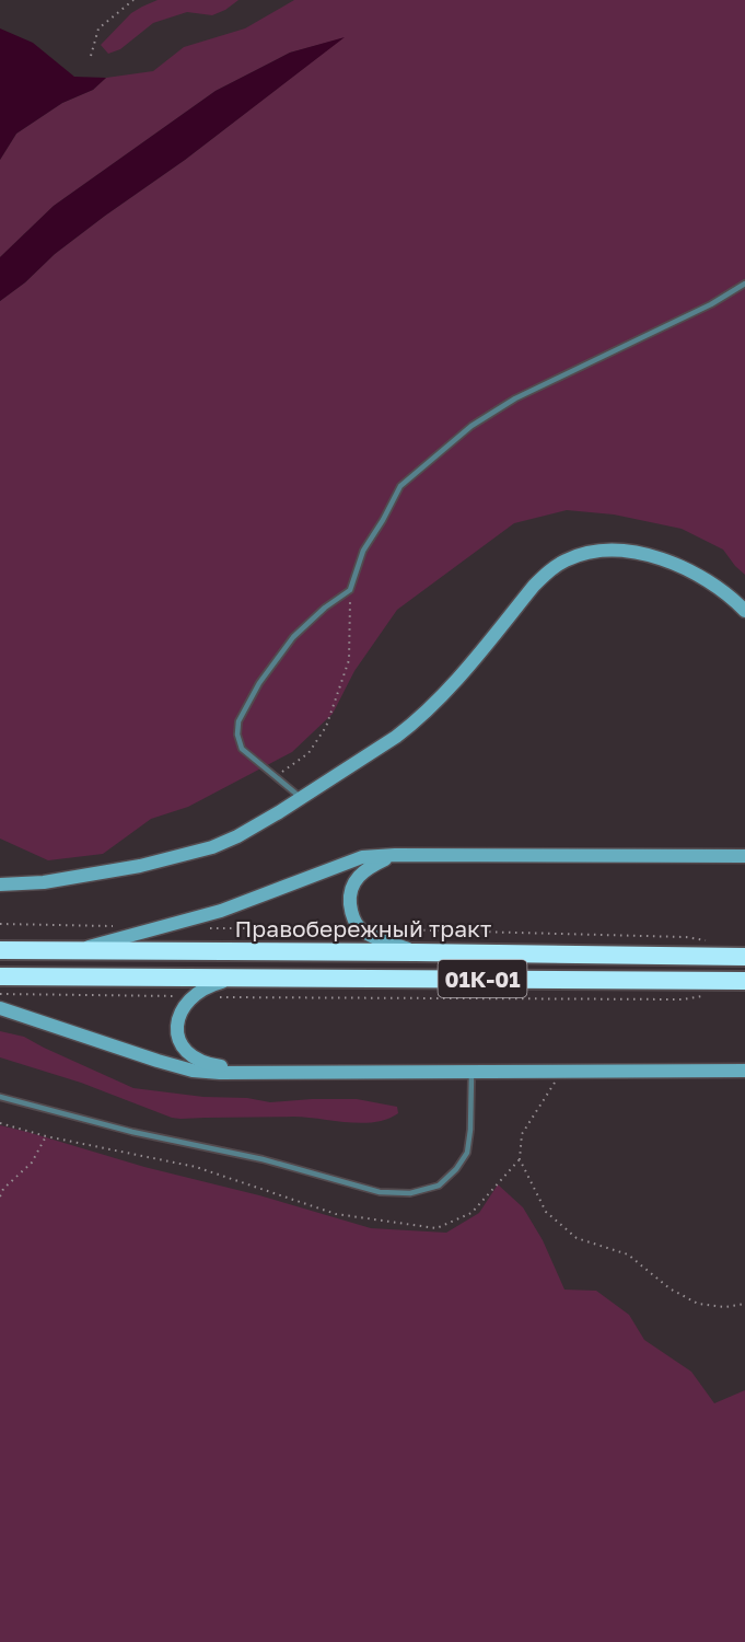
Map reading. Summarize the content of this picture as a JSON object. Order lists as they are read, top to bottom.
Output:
{
  "streets": {
    "highway": ["Правобережный тракт", "01К-01"]
  }
}
